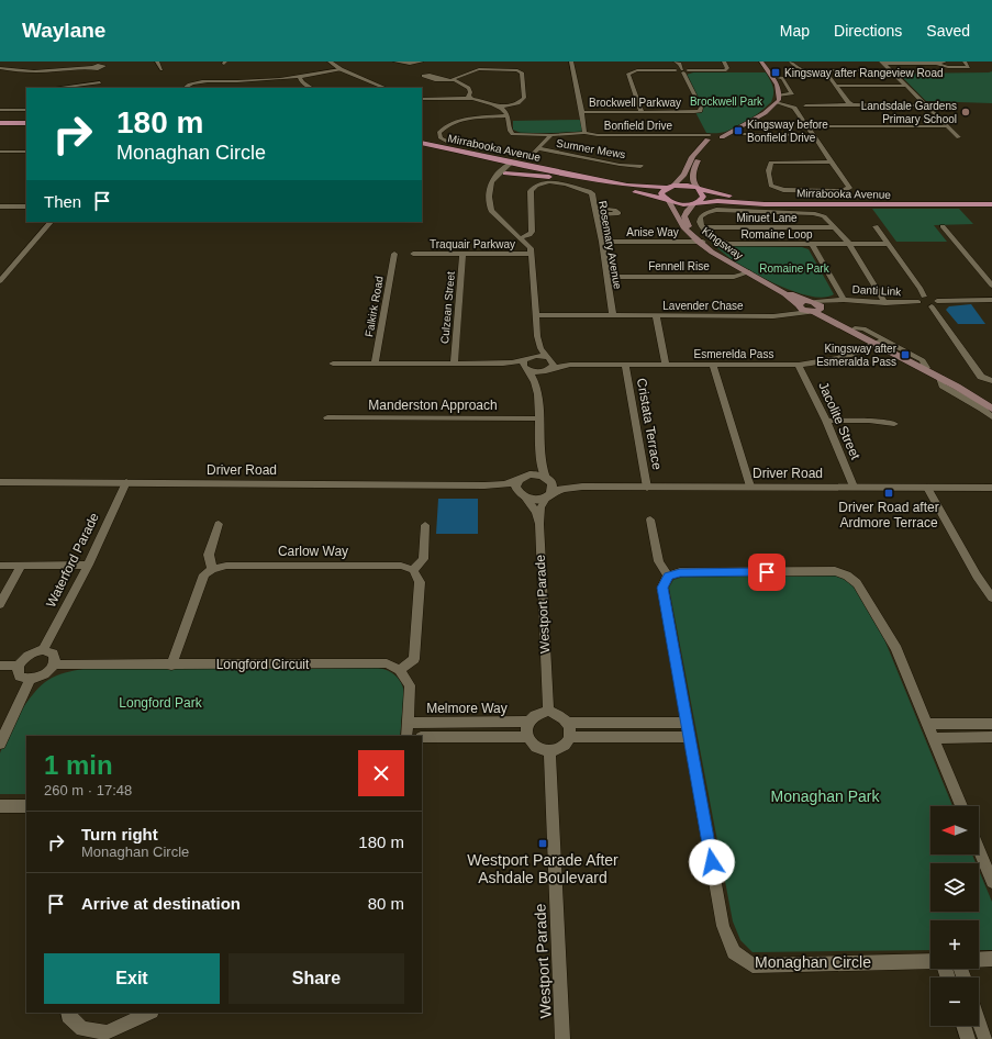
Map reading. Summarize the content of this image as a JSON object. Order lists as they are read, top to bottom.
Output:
{
  "streets": {
    "main road": ["Mirrabooka Avenue", "Kingsway"],
    "street": [
      "Brockwell Parkway",
      "Bonfield Drive",
      "Sumner Mews",
      "Minuet Lane",
      "Anise Way",
      "Romaine Loop",
      "Traquair Parkway",
      "Rosemary Avenue",
      "Fennell Rise",
      "Danti Link",
      "Lavender Chase",
      "Falkirk Road",
      "Culzean Street",
      "Esmerelda Pass",
      "Manderston Approach",
      "Jacolite Street",
      "Cristata Terrace",
      "Driver Road",
      "Carlow Way",
      "Waterford Parade",
      "Westport Parade",
      "Longford Circuit",
      "Melmore Way",
      "Monaghan Circle"
    ]
  },
  "crossings": [
    ["Bonfield Drive", "Sumner Mews"],
    ["Mirrabooka Avenue", "Kingsway"],
    ["Minuet Lane", "Romaine Loop"],
    ["Anise Way", "Kingsway"],
    ["Anise Way", "Rosemary Avenue"],
    ["Kingsway", "Fennell Rise"],
    ["Kingsway", "Danti Link"],
    ["Kingsway", "Lavender Chase"],
    ["Kingsway", "Esmerelda Pass"],
    ["Traquair Parkway", "Culzean Street"],
    ["Rosemary Avenue", "Fennell Rise"],
    ["Rosemary Avenue", "Lavender Chase"],
    ["Esmerelda Pass", "Jacolite Street"],
    ["Esmerelda Pass", "Cristata Terrace"],
    ["Jacolite Street", "Driver Road"],
    ["Cristata Terrace", "Driver Road"],
    ["Driver Road", "Waterford Parade"],
    ["Driver Road", "Westport Parade"],
    ["Waterford Parade", "Longford Circuit"],
    ["Westport Parade", "Melmore Way"]
  ],
  "parks": [
    "Brockwell Park",
    "Romaine Park",
    "Longford Park",
    "Monaghan Park"
  ],
  "places": {
    "transit": [
      "Kingsway after Rangeview Road",
      "Kingsway before Bonfield Drive",
      "Kingsway after Esmeralda Pass",
      "Driver Road after Ardmore Terrace",
      "Westport Parade After Ashdale Boulevard"
    ],
    "other": ["Landsdale Gardens Primary School"]
  },
  "north": "left",
  "page": {
    "header": "Waylane",
    "nav": ["Map", "Directions", "Saved"],
    "turn": ["180 m", "Monaghan Circle"],
    "then": "Then",
    "heading": ["1 min", "260 m · 17:48"],
    "map_buttons": ["+", "−"],
    "list": [
      {
        "name": "Turn right",
        "note": "Monaghan Circle",
        "value": "180 m"
      },
      {
        "name": "Arrive at destination",
        "value": "80 m"
      }
    ],
    "buttons": ["Exit", "Share"]
  }
}
